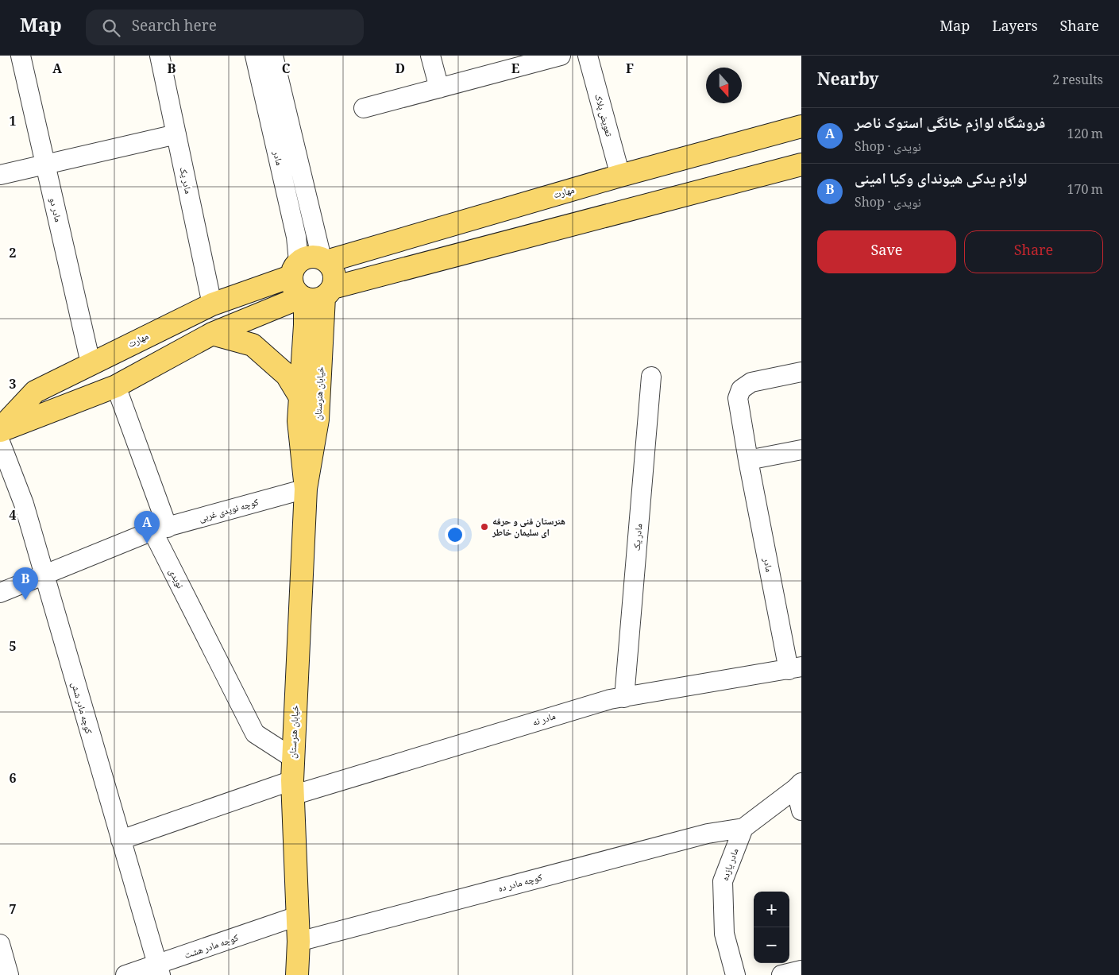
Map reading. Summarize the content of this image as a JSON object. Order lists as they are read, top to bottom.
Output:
{
  "streets": {
    "main road": ["مهارت", "خیابان هنرستان"],
    "street": [
      "تعویض پلاک",
      "مادر",
      "مادر یک",
      "مادر دو",
      "کوچه نویدی غربی",
      "نویدی",
      "کوچه مادر شش",
      "مادر نه",
      "مادر یازده",
      "کوچه مادر ده",
      "کوچه مادر هشت"
    ]
  },
  "crossings": [
    ["تعویض پلاک", "مهارت"],
    ["مادر", "مهارت"],
    ["مادر", "خیابان هنرستان"],
    ["مادر", "مادر نه"],
    ["مادر یک", "مهارت"],
    ["مادر یک", "مادر نه"],
    ["مهارت", "مادر دو"],
    ["مهارت", "خیابان هنرستان"],
    ["مهارت", "نویدی"],
    ["خیابان هنرستان", "کوچه نویدی غربی"],
    ["خیابان هنرستان", "نویدی"],
    ["خیابان هنرستان", "مادر نه"],
    ["خیابان هنرستان", "کوچه مادر ده"],
    ["خیابان هنرستان", "کوچه مادر هشت"],
    ["کوچه نویدی غربی", "نویدی"],
    ["کوچه مادر شش", "مادر نه"],
    ["کوچه مادر شش", "کوچه مادر هشت"],
    ["مادر یازده", "کوچه مادر ده"]
  ],
  "places": ["هنرستان فنی و حرفه ای سلیمان خاطر"],
  "north": "bottom",
  "page": {
    "header": "Map",
    "search": "Search here",
    "nav": ["Map", "Layers", "Share"],
    "heading": ["Nearby", "2 results"],
    "list": [
      {
        "mark": "A",
        "name": "فروشگاه لوازم خانگى استوک ناصر",
        "note": "Shop · نویدی",
        "value": "120 m"
      },
      {
        "mark": "B",
        "name": "لوازم یدکى هیونداى وکیا امینى",
        "note": "Shop · نویدی",
        "value": "170 m"
      }
    ],
    "buttons": ["Save", "Share"],
    "pins": ["A", "B"],
    "map_buttons": ["+", "−"]
  },
  "grid": {
    "columns": [
      "A",
      "B",
      "C",
      "D",
      "E",
      "F"
    ],
    "rows": [
      "1",
      "2",
      "3",
      "4",
      "5",
      "6",
      "7"
    ]
  }
}
